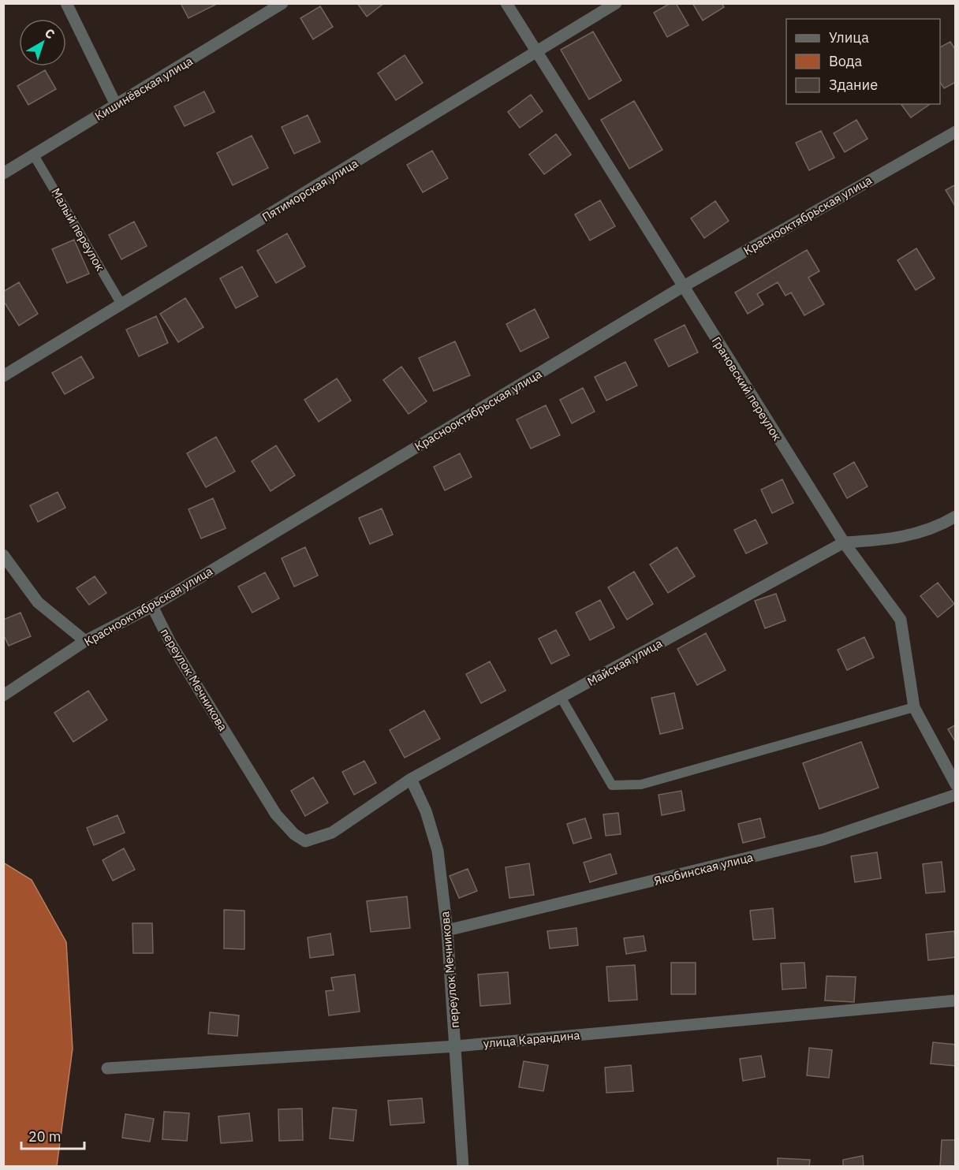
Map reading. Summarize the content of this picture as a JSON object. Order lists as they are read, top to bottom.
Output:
{
  "streets": {
    "street": [
      "Кишинёвская улица",
      "Пятиморская улица",
      "Краснооктябрьская улица",
      "Грановский переулок",
      "Майская улица",
      "переулок Мечникова",
      "Якобинская улица",
      "улица Карандина"
    ],
    "lane": ["Малый переулок"]
  },
  "crossings": [
    ["Кишинёвская улица", "Малый переулок"],
    ["Пятиморская улица", "Малый переулок"],
    ["Пятиморская улица", "Грановский переулок"],
    ["Краснооктябрьская улица", "Грановский переулок"],
    ["Краснооктябрьская улица", "переулок Мечникова"],
    ["Грановский переулок", "Майская улица"],
    ["Майская улица", "переулок Мечникова"],
    ["переулок Мечникова", "Якобинская улица"],
    ["переулок Мечникова", "улица Карандина"]
  ],
  "legend": ["Улица", "Вода", "Здание"],
  "scale_bar": "20 m",
  "north": "top right"
}
